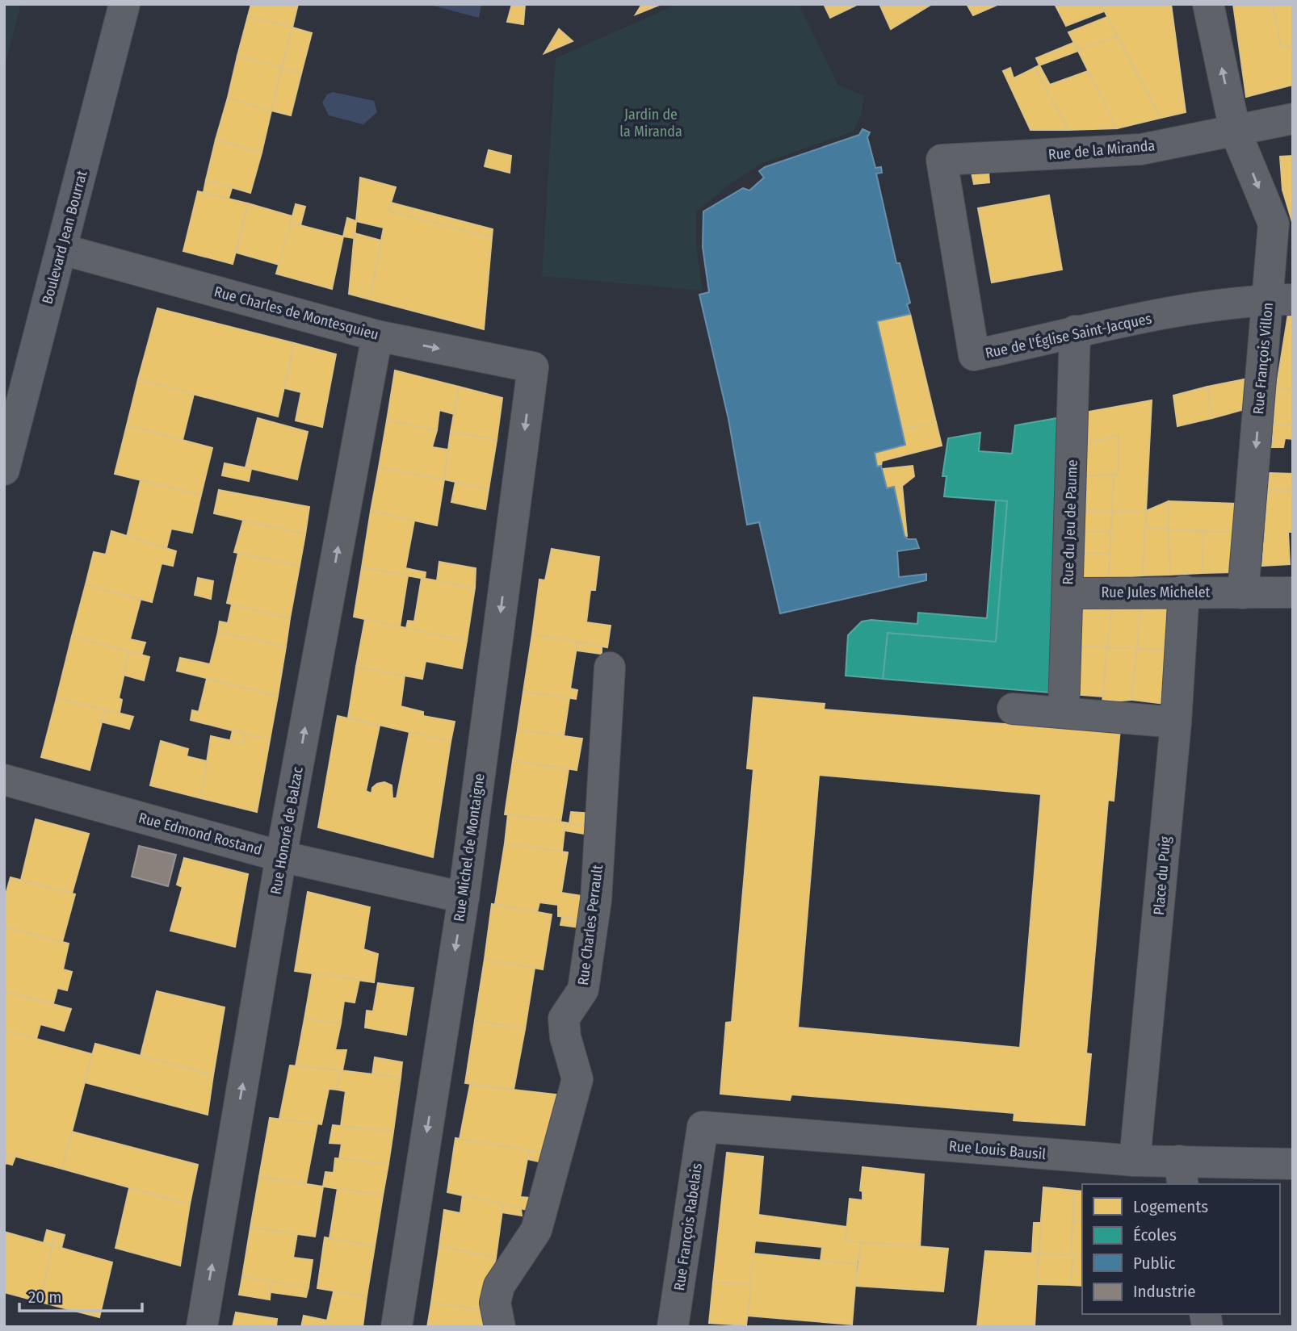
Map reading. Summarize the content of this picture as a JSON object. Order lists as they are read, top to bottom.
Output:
{
  "streets": {
    "main road": ["Boulevard Jean Bourrat"],
    "street": [
      "Rue de la Miranda",
      "Rue Charles de Montesquieu",
      "Rue de l'Église Saint-Jacques",
      "Rue François Villon",
      "Rue du Jeu de Paume",
      "Rue Jules Michelet",
      "Rue Honoré de Balzac",
      "Rue Edmond Rostand",
      "Rue Michel de Montaigne",
      "Place du Puig",
      "Rue Charles Perrault",
      "Rue Louis Bausil",
      "Rue François Rabelais"
    ]
  },
  "crossings": [
    ["Rue de la Miranda", "Rue de l'Église Saint-Jacques"],
    ["Rue de la Miranda", "Rue François Villon"],
    ["Boulevard Jean Bourrat", "Rue Charles de Montesquieu"],
    ["Rue Charles de Montesquieu", "Rue Honoré de Balzac"],
    ["Rue Charles de Montesquieu", "Rue Michel de Montaigne"],
    ["Rue de l'Église Saint-Jacques", "Rue François Villon"],
    ["Rue de l'Église Saint-Jacques", "Rue du Jeu de Paume"],
    ["Rue François Villon", "Rue Jules Michelet"],
    ["Rue du Jeu de Paume", "Rue Jules Michelet"],
    ["Rue Jules Michelet", "Place du Puig"],
    ["Rue Honoré de Balzac", "Rue Edmond Rostand"],
    ["Rue Edmond Rostand", "Rue Michel de Montaigne"],
    ["Place du Puig", "Rue Louis Bausil"],
    ["Rue Louis Bausil", "Rue François Rabelais"]
  ],
  "one_way": ["Rue Honoré de Balzac", "Rue Michel de Montaigne"],
  "parks": ["Jardin de la Miranda"],
  "legend": [
    "Logements",
    "Écoles",
    "Public",
    "Industrie"
  ],
  "scale_bar": "20 m"
}
